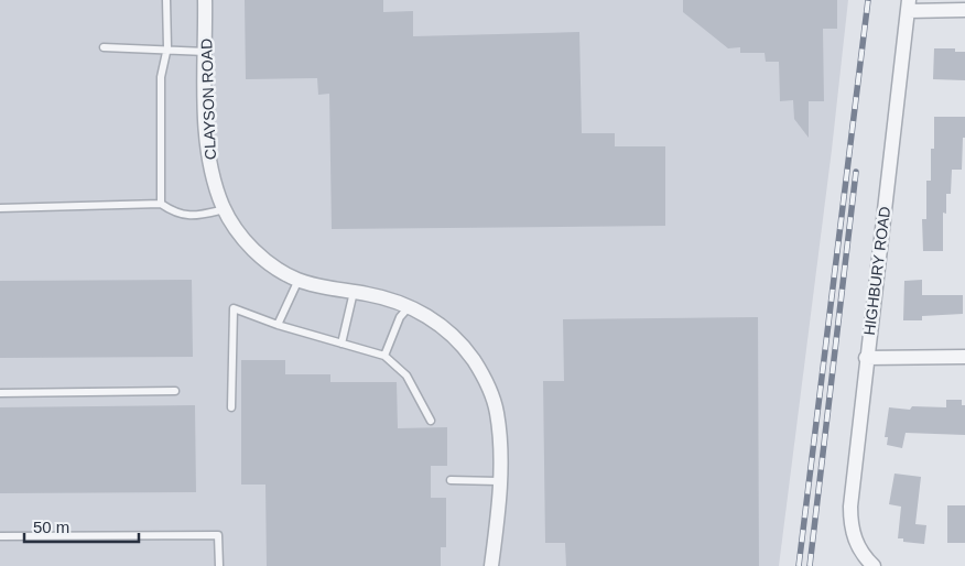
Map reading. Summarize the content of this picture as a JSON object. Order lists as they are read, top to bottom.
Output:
{
  "streets": {
    "street": ["CLAYSON ROAD", "HIGHBURY ROAD"]
  },
  "scale_bar": "50 m"
}
